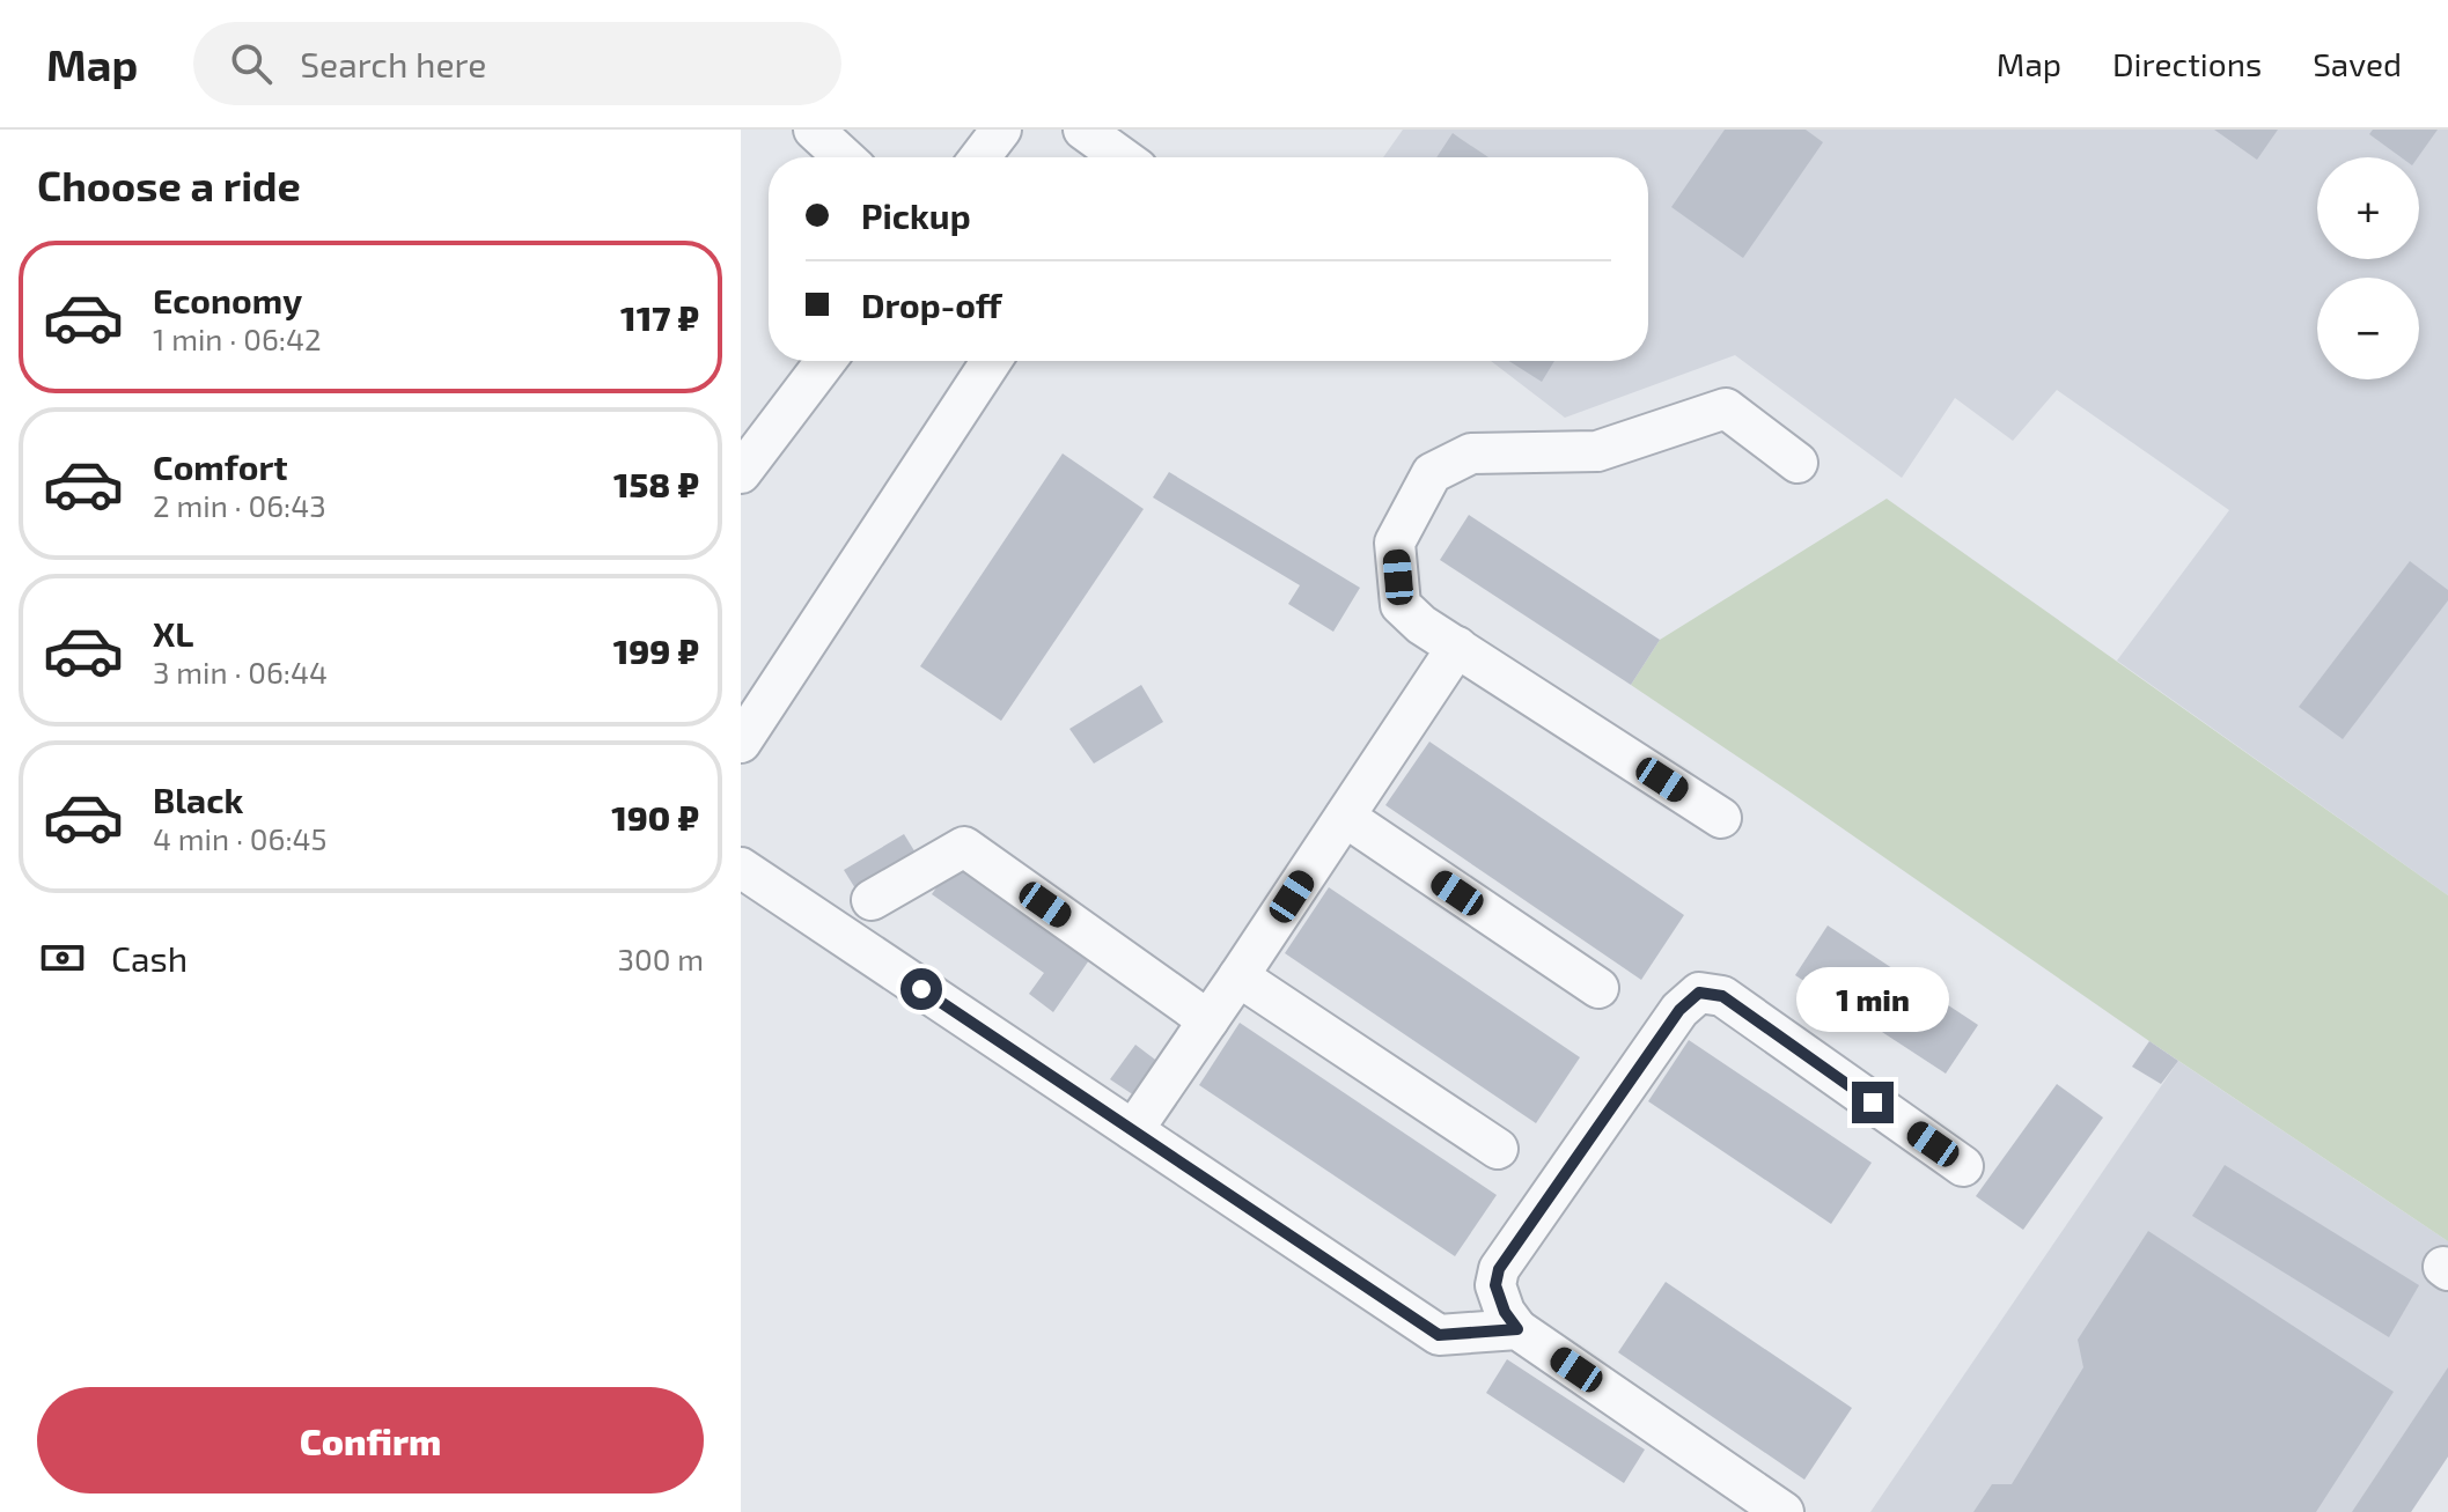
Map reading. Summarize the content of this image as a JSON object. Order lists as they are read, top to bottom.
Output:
{
  "page": {
    "header": "Map",
    "search": "Search here",
    "nav": ["Map", "Directions", "Saved"],
    "heading": "Choose a ride",
    "map_buttons": ["+", "−"],
    "banner": ["Pickup", "Drop-off"],
    "list": [
      {
        "name": "Economy",
        "note": "1 min · 06:42",
        "value": "117 ₽"
      },
      {
        "name": "Comfort",
        "note": "2 min · 06:43",
        "value": "158 ₽"
      },
      {
        "name": "XL",
        "note": "3 min · 06:44",
        "value": "199 ₽"
      },
      {
        "name": "Black",
        "note": "4 min · 06:45",
        "value": "190 ₽"
      }
    ],
    "pay": ["Cash", "300 m"],
    "bubble": "1 min",
    "buttons": "Confirm"
  }
}
